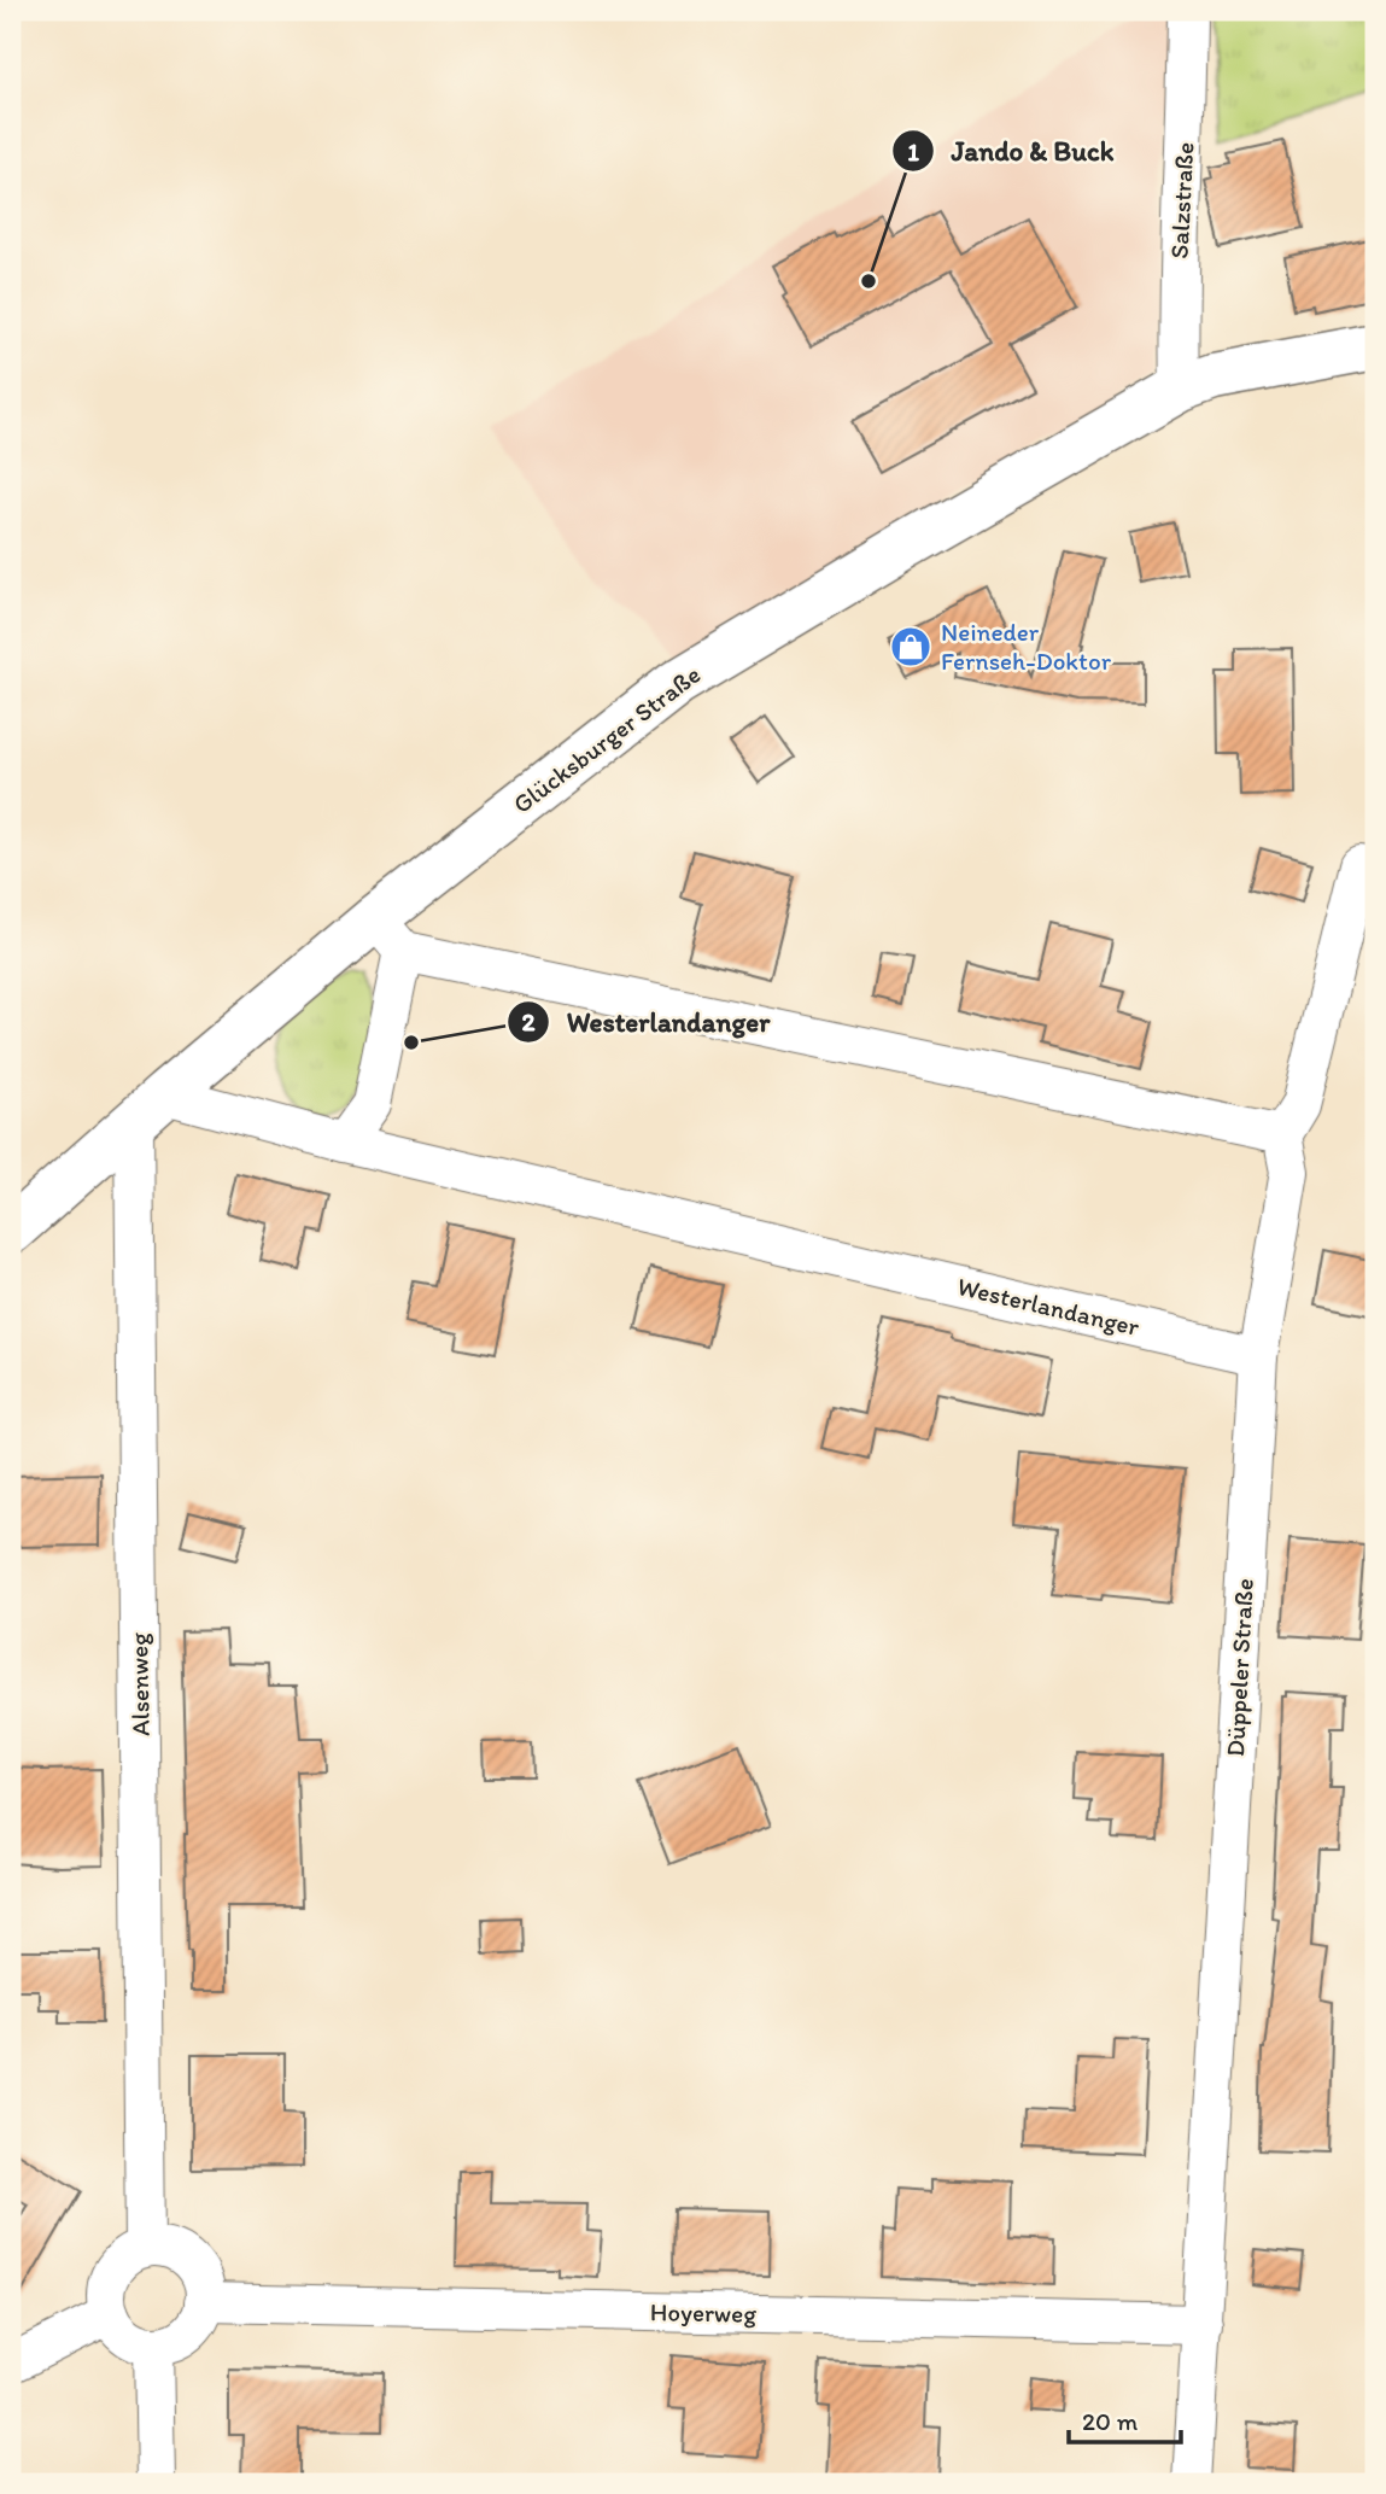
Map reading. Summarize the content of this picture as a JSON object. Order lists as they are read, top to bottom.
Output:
{
  "streets": {
    "street": [
      "Salzstraße",
      "Glücksburger Straße",
      "Westerlandanger",
      "Düppeler Straße",
      "Alsenweg",
      "Hoyerweg"
    ]
  },
  "crossings": [
    ["Salzstraße", "Glücksburger Straße"],
    ["Glücksburger Straße", "Westerlandanger"],
    ["Glücksburger Straße", "Alsenweg"],
    ["Westerlandanger", "Düppeler Straße"],
    ["Westerlandanger", "Alsenweg"],
    ["Düppeler Straße", "Hoyerweg"],
    ["Alsenweg", "Hoyerweg"]
  ],
  "places": {
    "other": ["Jando & Buck", "Westerlandanger"],
    "shop": ["Neineder Fernseh-Doktor"]
  },
  "scale_bar": "20 m"
}
